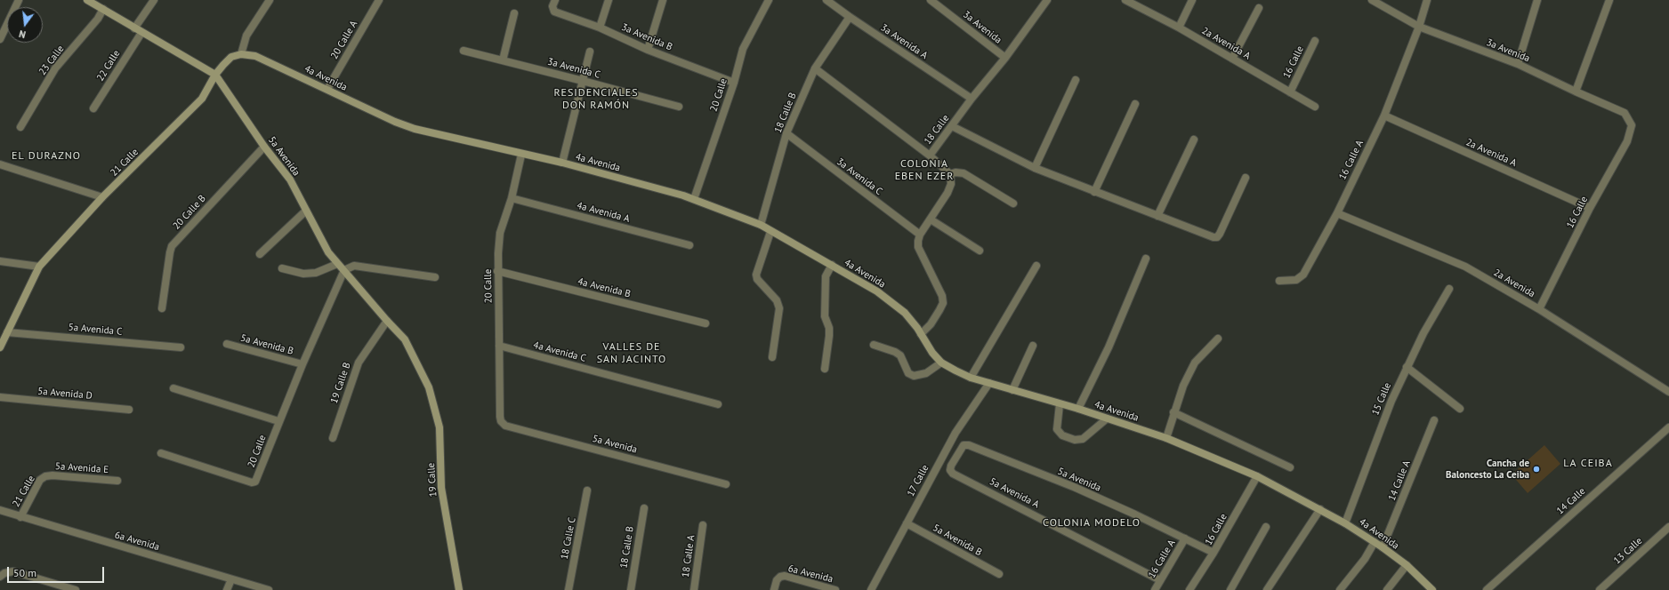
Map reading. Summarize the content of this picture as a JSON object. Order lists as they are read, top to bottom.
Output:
{
  "streets": {
    "street": [
      "3a Avenida",
      "3a Avenida B",
      "20 Calle A",
      "3a Avenida A",
      "2a Avenida A",
      "23 Calle",
      "16 Calle",
      "22 Calle",
      "3a Avenida C",
      "4a Avenida",
      "20 Calle",
      "18 Calle B",
      "18 Calle",
      "5a Avenida",
      "16 Calle A",
      "21 Calle",
      "20 Calle B",
      "4a Avenida A",
      "2a Avenida",
      "4a Avenida B",
      "5a Avenida C",
      "5a Avenida B",
      "4a Avenida C",
      "19 Calle B",
      "5a Avenida D",
      "15 Calle",
      "5a Avenida E",
      "19 Calle",
      "17 Calle",
      "14 Calle A",
      "5a Avenida A",
      "14 Calle",
      "18 Calle C",
      "6a Avenida",
      "13 Calle",
      "18 Calle A"
    ]
  },
  "crossings": [
    ["3a Avenida", "16 Calle"],
    ["3a Avenida", "18 Calle"],
    ["3a Avenida", "16 Calle A"],
    ["3a Avenida B", "20 Calle"],
    ["20 Calle A", "4a Avenida"],
    ["3a Avenida A", "18 Calle B"],
    ["3a Avenida A", "18 Calle"],
    ["2a Avenida A", "16 Calle"],
    ["2a Avenida A", "16 Calle A"],
    ["23 Calle", "5a Avenida"],
    ["16 Calle", "4a Avenida"],
    ["16 Calle", "5a Avenida"],
    ["16 Calle", "2a Avenida"],
    ["22 Calle", "5a Avenida"],
    ["3a Avenida C", "18 Calle B"],
    ["4a Avenida", "20 Calle"],
    ["4a Avenida", "18 Calle B"],
    ["4a Avenida", "21 Calle"],
    ["4a Avenida", "15 Calle"],
    ["4a Avenida", "17 Calle"],
    ["4a Avenida", "14 Calle A"],
    ["20 Calle", "5a Avenida"],
    ["20 Calle", "4a Avenida A"],
    ["20 Calle", "4a Avenida B"],
    ["20 Calle", "5a Avenida B"],
    ["20 Calle", "4a Avenida C"],
    ["5a Avenida", "16 Calle A"],
    ["5a Avenida", "21 Calle"],
    ["5a Avenida", "20 Calle B"],
    ["5a Avenida", "19 Calle B"],
    ["5a Avenida", "19 Calle"],
    ["5a Avenida", "5a Avenida A"],
    ["16 Calle A", "2a Avenida"],
    ["16 Calle A", "5a Avenida A"],
    ["21 Calle", "5a Avenida C"],
    ["21 Calle", "5a Avenida E"],
    ["21 Calle", "6a Avenida"],
    ["5a Avenida B", "17 Calle"]
  ],
  "districts": [
    "RESIDENCIALES DON RAMÓN",
    "EL DURAZNO",
    "COLONIA EBEN EZER",
    "VALLES DE SAN JACINTO",
    "LA CEIBA",
    "COLONIA MODELO"
  ],
  "places": ["Cancha de Baloncesto La Ceiba"],
  "scale_bar": "50 m",
  "north": "bottom"
}
